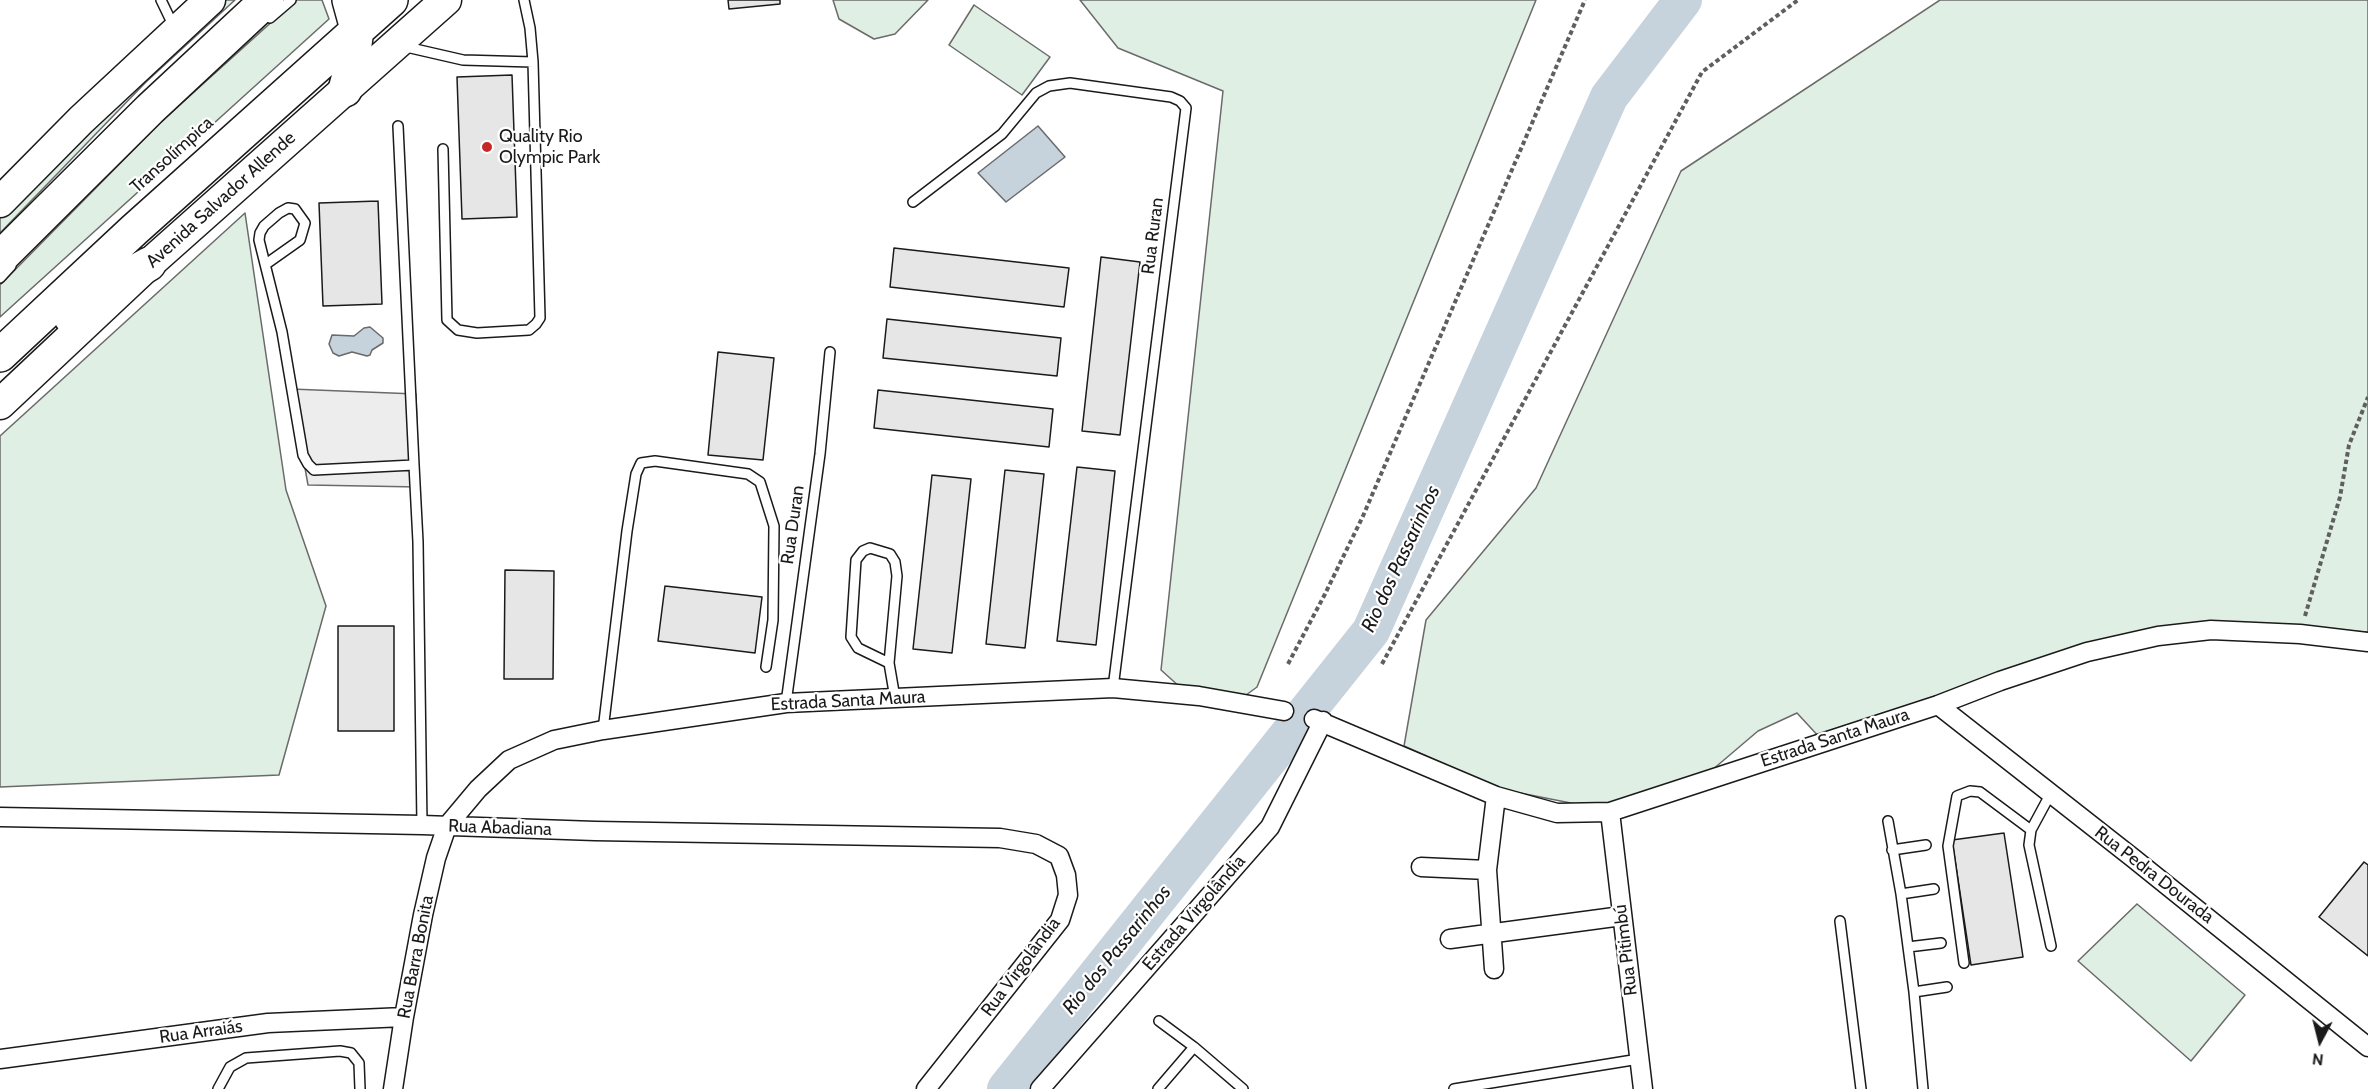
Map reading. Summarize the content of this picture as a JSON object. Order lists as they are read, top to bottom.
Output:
{
  "streets": {
    "highway": ["Avenida Salvador Allende"],
    "street": [
      "Estrada Santa Maura",
      "Rua Abadiana",
      "Rua Pedra Dourada",
      "Estrada Virgolândia",
      "Rua Pitimbú",
      "Rua Barra Bonita",
      "Rua Virgolândia",
      "Rua Arraiás"
    ],
    "lane": ["Rua Ruran", "Rua Duran"]
  },
  "crossings": [
    ["Rua Ruran", "Estrada Santa Maura"],
    ["Rua Duran", "Estrada Santa Maura"],
    ["Estrada Santa Maura", "Rua Abadiana"],
    ["Estrada Santa Maura", "Rua Pedra Dourada"],
    ["Estrada Santa Maura", "Estrada Virgolândia"],
    ["Estrada Santa Maura", "Rua Pitimbú"],
    ["Estrada Santa Maura", "Rua Barra Bonita"],
    ["Rua Abadiana", "Rua Barra Bonita"],
    ["Rua Abadiana", "Rua Virgolândia"],
    ["Rua Barra Bonita", "Rua Arraiás"]
  ],
  "water": ["Rio dos Passarinhos"],
  "places": ["Quality Rio Olympic Park"],
  "north": "bottom"
}
